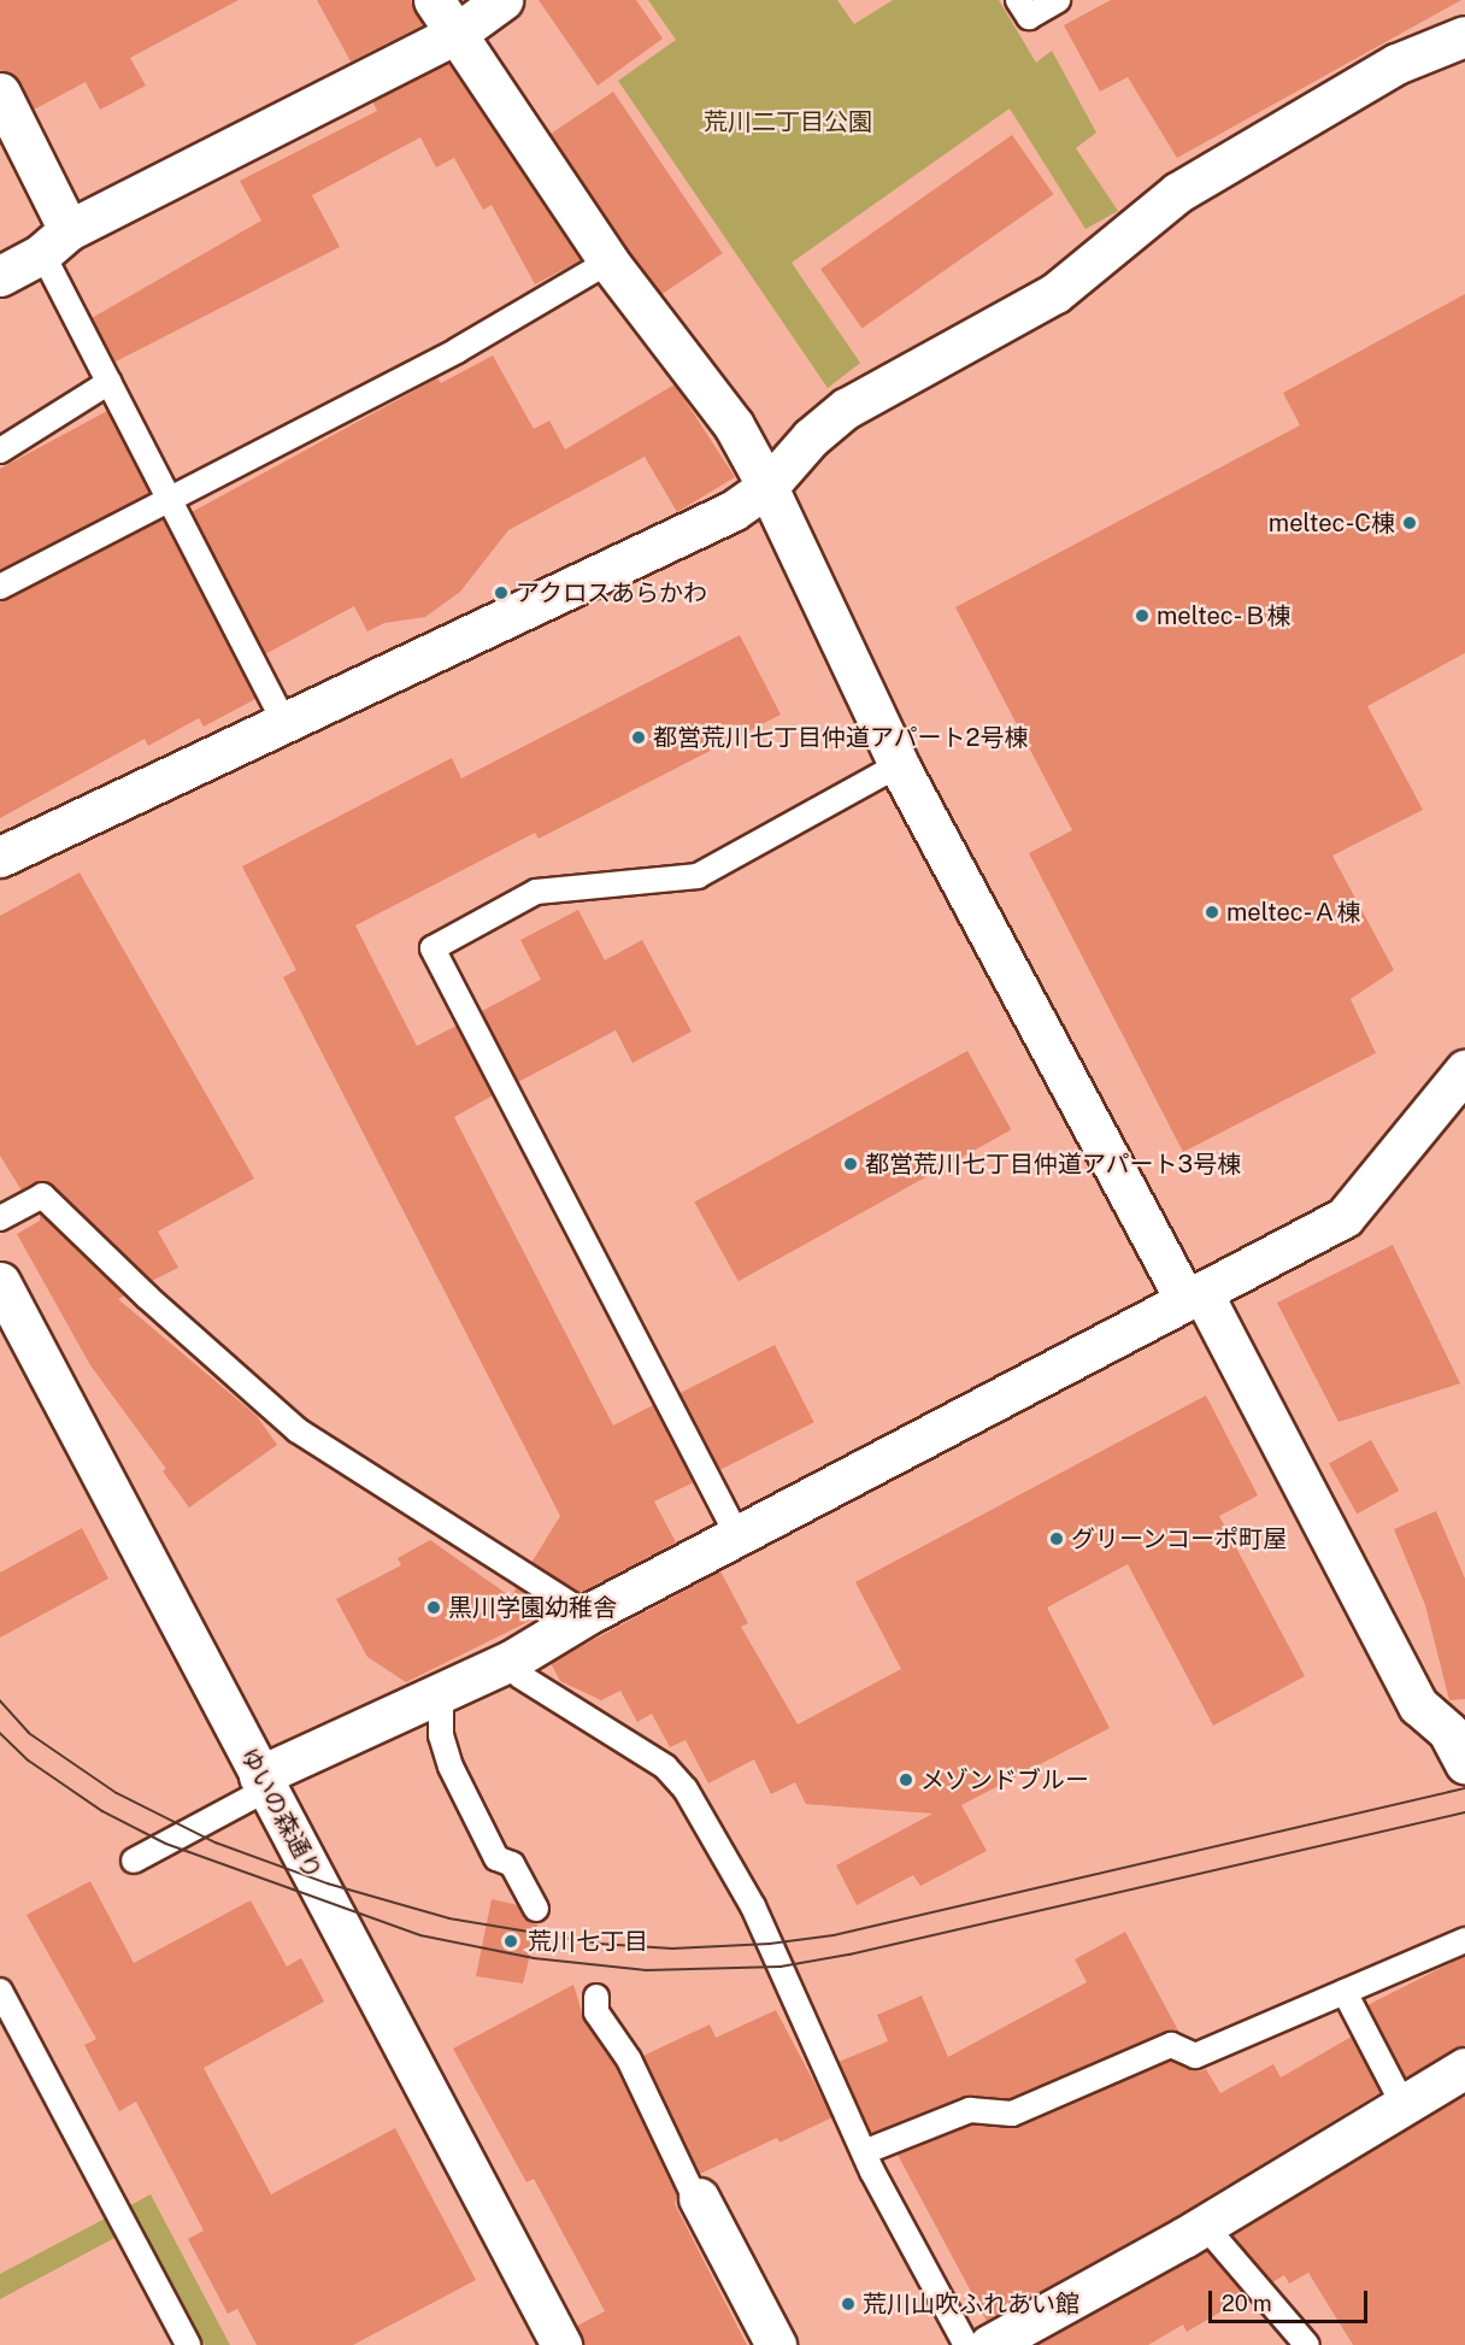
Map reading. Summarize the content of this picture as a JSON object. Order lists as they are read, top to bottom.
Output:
{
  "streets": {
    "street": ["ゆいの森通り"]
  },
  "parks": ["荒川二丁目公園"],
  "places": [
    "meltec-C棟",
    "アクロスあらかわ",
    "meltec-Ｂ棟",
    "都営荒川七丁目仲道アパート2号棟",
    "meltec-Ａ棟",
    "都営荒川七丁目仲道アパート3号棟",
    "グリーンコーポ町屋",
    "黒川学園幼稚舎",
    "メゾンドブルー",
    "荒川七丁目",
    "荒川山吹ふれあい館"
  ],
  "scale_bar": "20 m"
}
